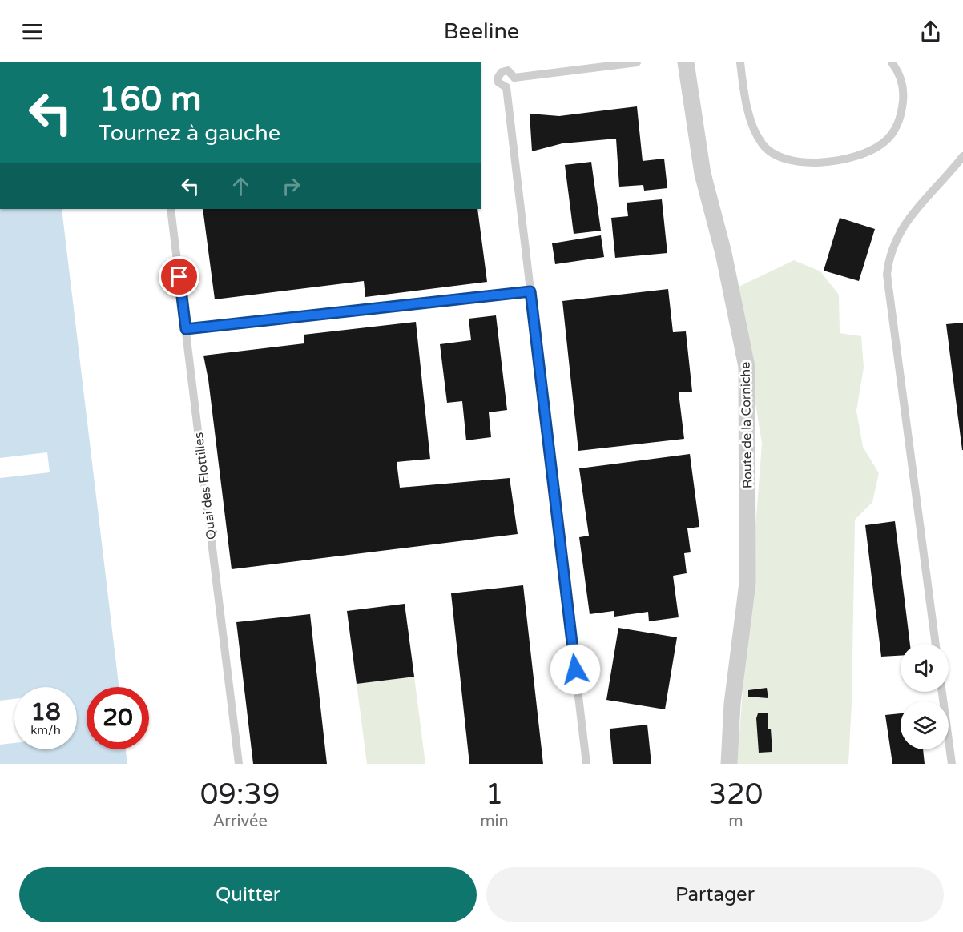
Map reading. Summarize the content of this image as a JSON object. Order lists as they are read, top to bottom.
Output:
{
  "streets": {
    "street": ["Route de la Corniche"],
    "lane": ["Quai des Flottilles"]
  },
  "page": {
    "header": "Beeline",
    "turn": ["160 m", "Tournez à gauche"],
    "speed": "18 km/h",
    "limit": "20",
    "eta": [
      "09:39",
      "Arrivée",
      "1",
      "min",
      "320",
      "m"
    ],
    "buttons": ["Quitter", "Partager"]
  }
}
